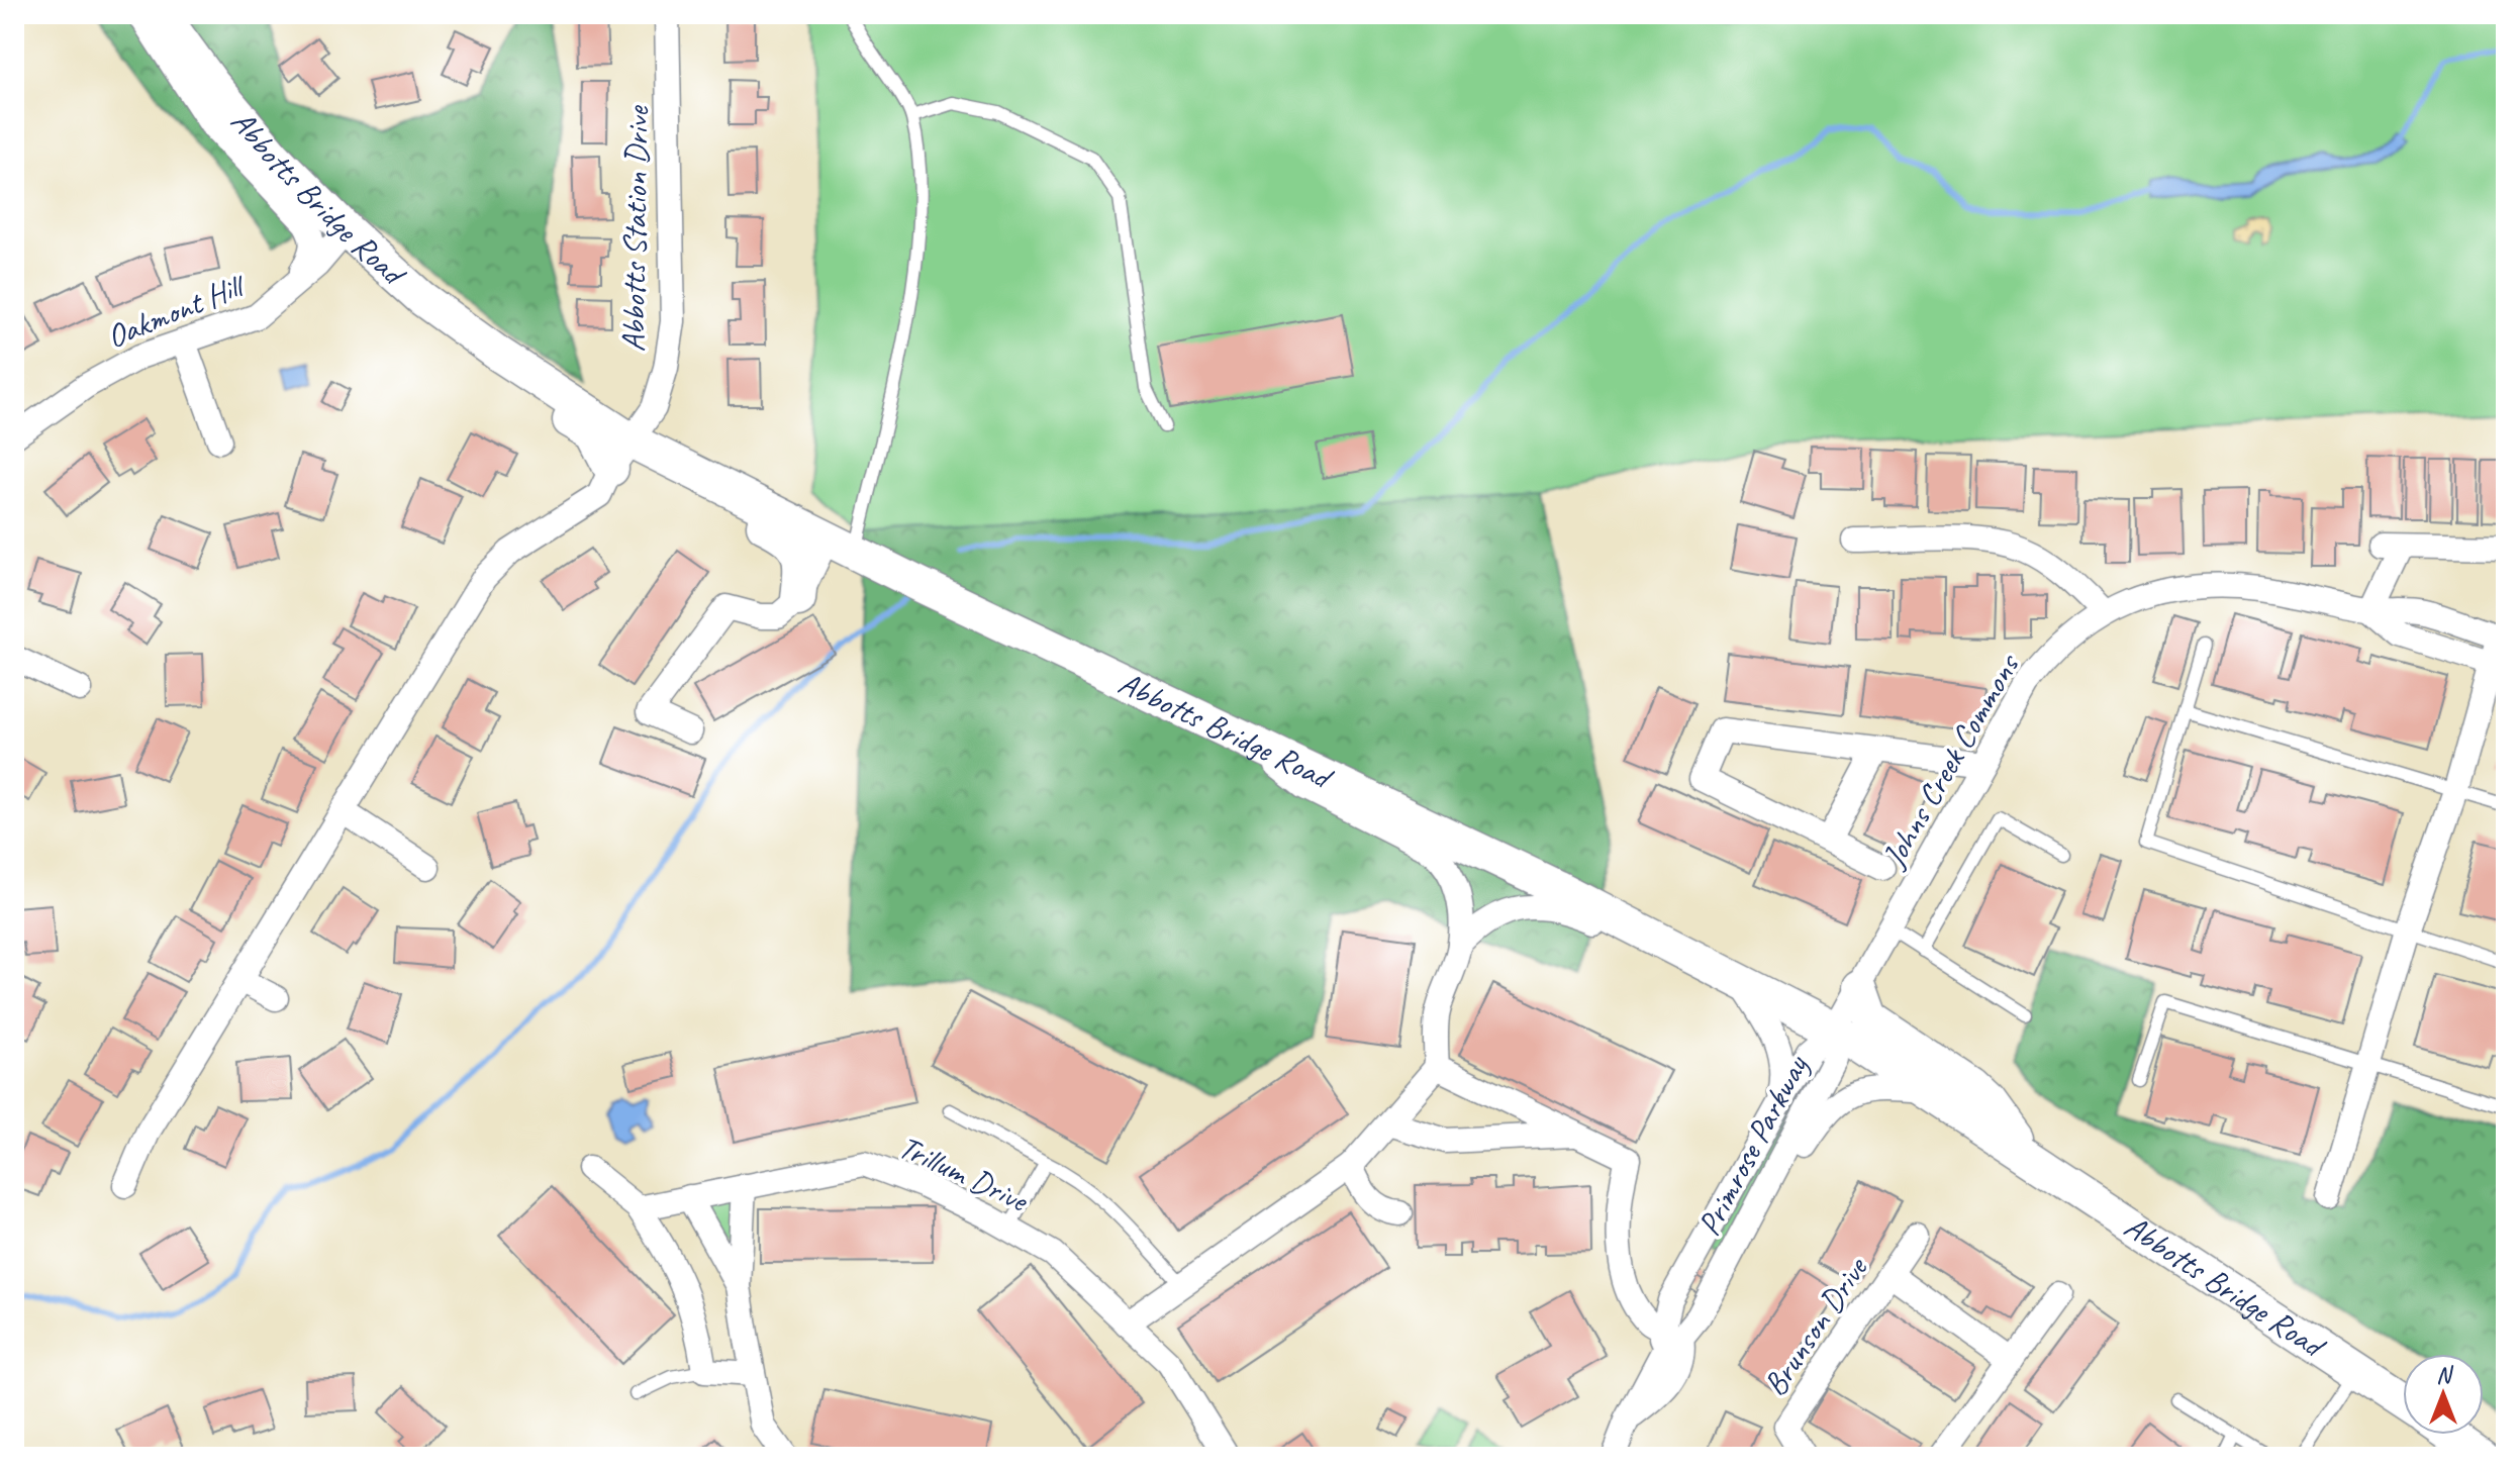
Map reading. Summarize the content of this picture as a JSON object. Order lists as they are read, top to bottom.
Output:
{
  "streets": {
    "main road": ["Abbotts Bridge Road"],
    "street": [
      "Abbotts Station Drive",
      "Oakmont Hill",
      "Johns Creek Commons",
      "Primrose Parkway",
      "Trillum Drive",
      "Brunson Drive"
    ]
  },
  "crossings": [
    ["Abbotts Bridge Road", "Abbotts Station Drive"],
    ["Abbotts Bridge Road", "Oakmont Hill"],
    ["Abbotts Bridge Road", "Johns Creek Commons"],
    ["Abbotts Bridge Road", "Primrose Parkway"],
    ["Johns Creek Commons", "Primrose Parkway"]
  ],
  "north": "top"
}
